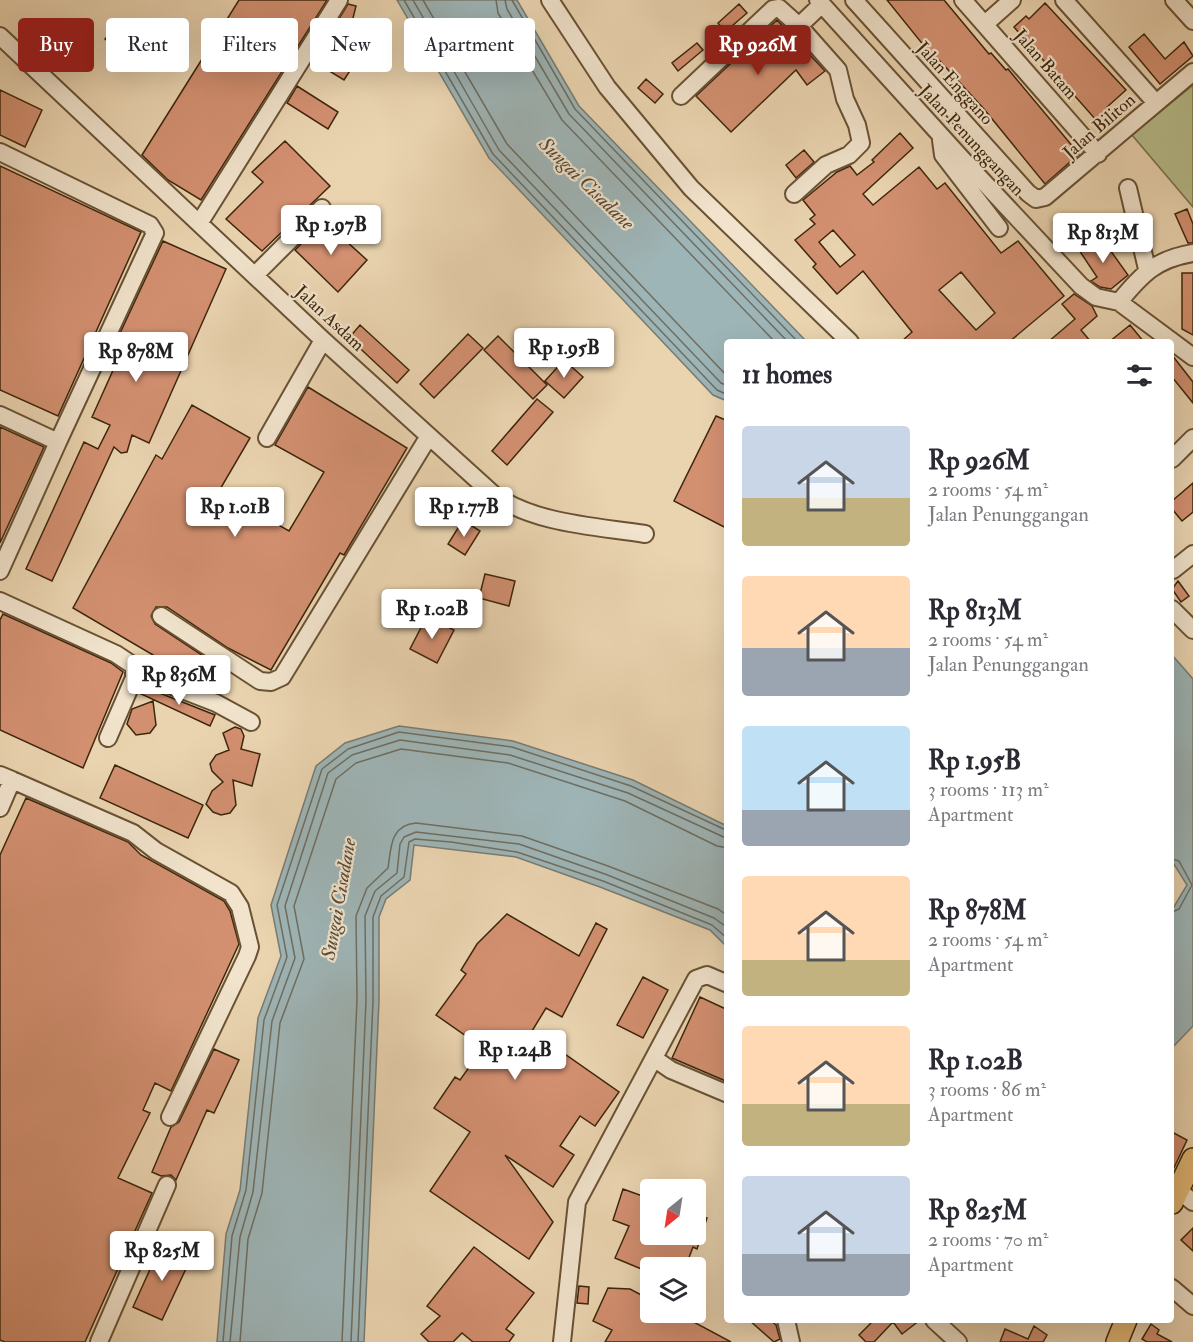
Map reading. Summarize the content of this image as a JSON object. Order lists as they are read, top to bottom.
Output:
{
  "streets": {
    "street": [
      "Jalan Batam",
      "Jalan Enggano",
      "Jalan Biliton",
      "Jalan Penunggangan",
      "Jalan Asdam"
    ]
  },
  "crossings": [
    ["Jalan Batam", "Jalan Biliton"],
    ["Jalan Enggano", "Jalan Biliton"]
  ],
  "water": ["Sungai Cisadane"],
  "north": "bottom left",
  "page": {
    "chip": [
      "Buy",
      "Rent",
      "Filters",
      "New",
      "Apartment"
    ],
    "price": [
      "Rp 926M",
      "Rp 1.97B",
      "Rp 813M",
      "Rp 1.95B",
      "Rp 878M",
      "Rp 1.01B",
      "Rp 1.77B",
      "Rp 1.02B",
      "Rp 836M",
      "Rp 1.24B",
      "Rp 825M"
    ],
    "heading": "11 homes",
    "list": [
      {
        "name": "Rp 926M",
        "note": "2 rooms · 54 m² · Jalan Penunggangan"
      },
      {
        "name": "Rp 813M",
        "note": "2 rooms · 54 m² · Jalan Penunggangan"
      },
      {
        "name": "Rp 1.95B",
        "note": "3 rooms · 113 m² · Apartment"
      },
      {
        "name": "Rp 878M",
        "note": "2 rooms · 54 m² · Apartment"
      },
      {
        "name": "Rp 1.02B",
        "note": "3 rooms · 86 m² · Apartment"
      },
      {
        "name": "Rp 825M",
        "note": "2 rooms · 70 m² · Apartment"
      }
    ]
  }
}
